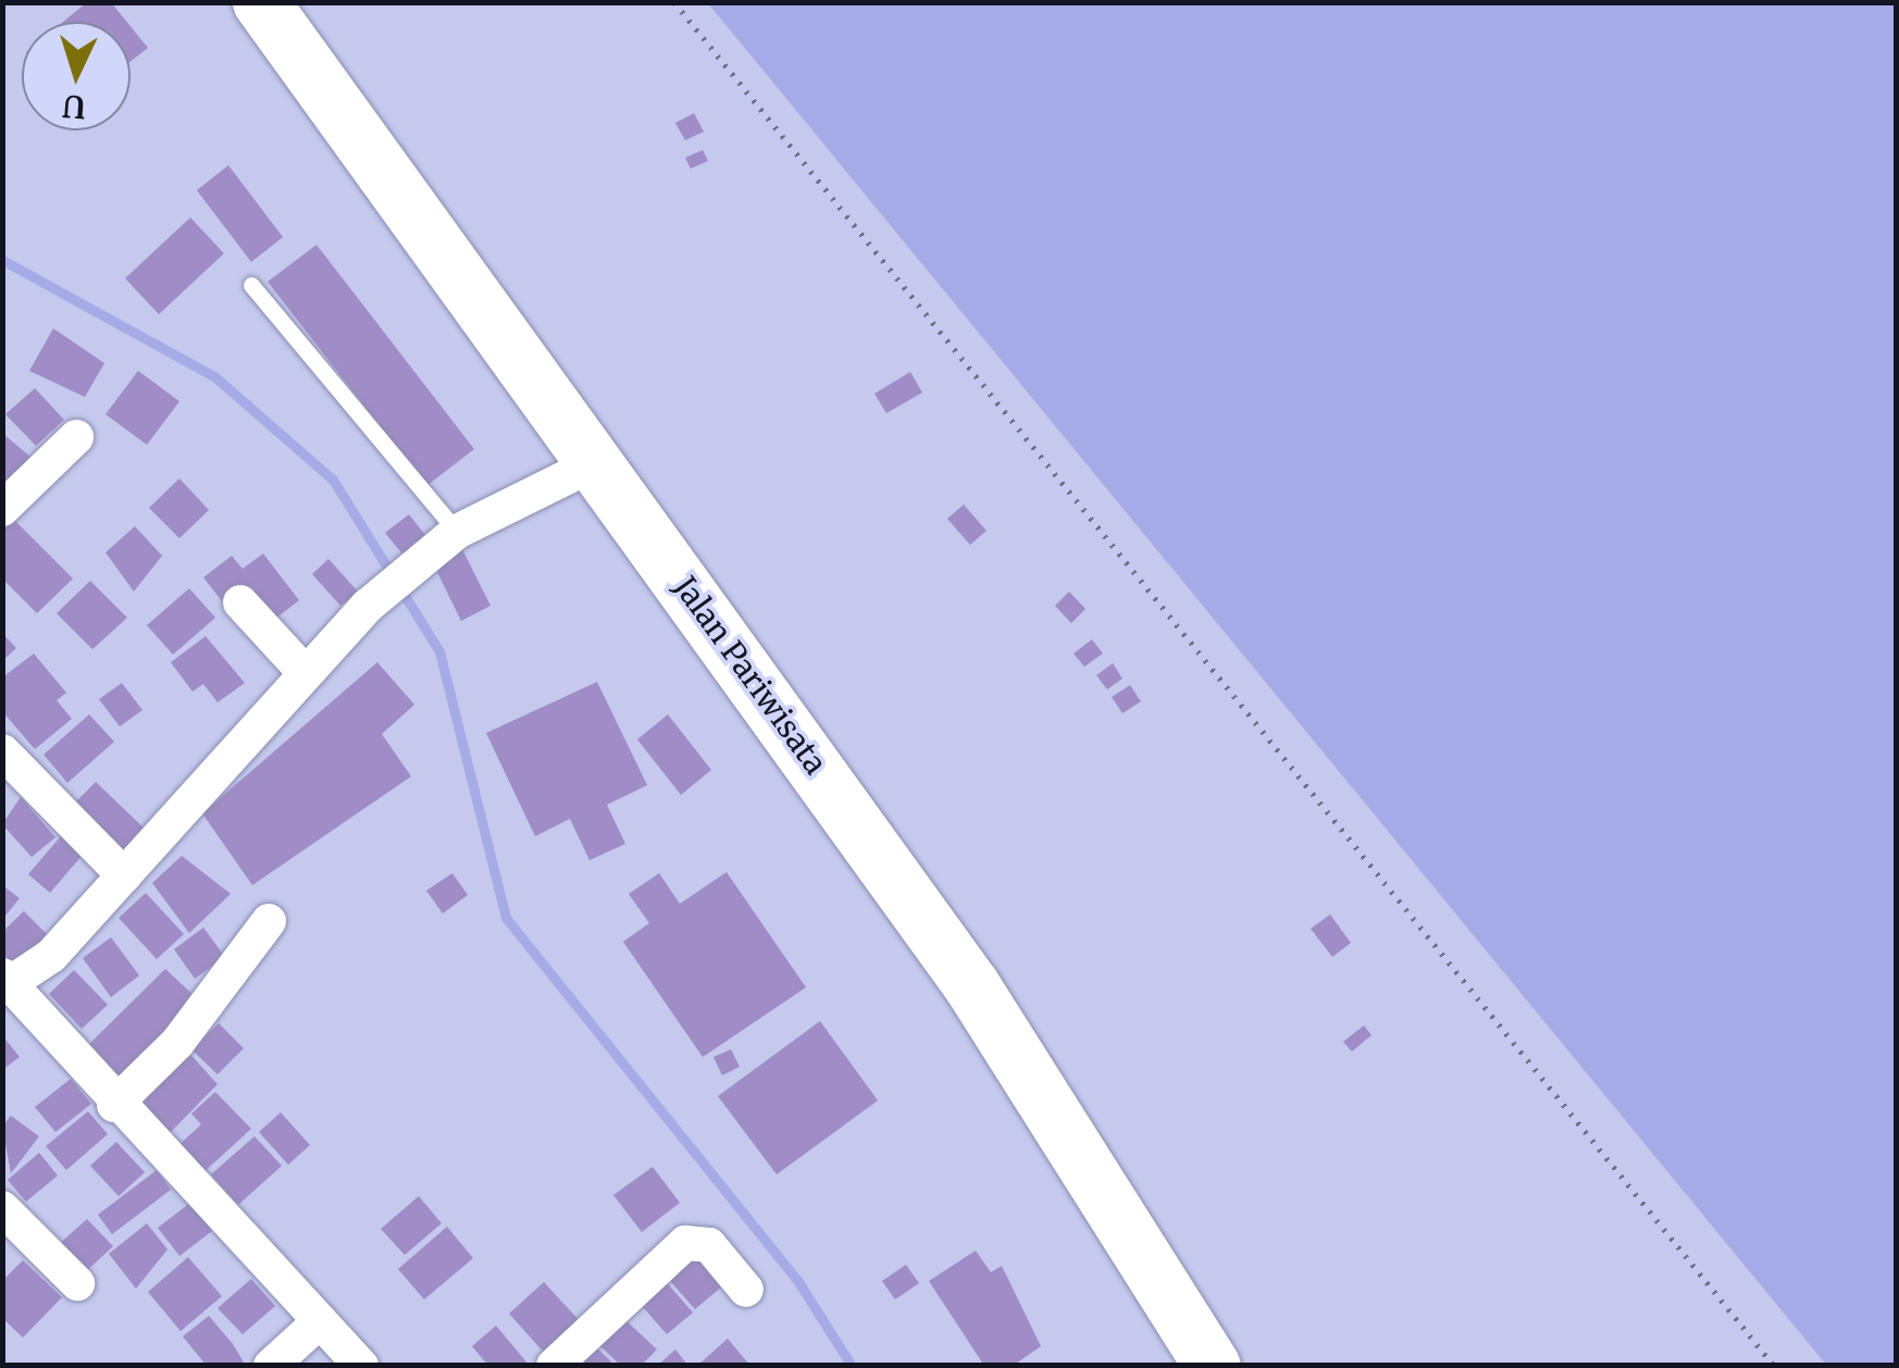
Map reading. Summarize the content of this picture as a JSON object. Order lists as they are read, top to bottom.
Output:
{
  "streets": {
    "main road": ["Jalan Pariwisata"]
  },
  "north": "bottom"
}
